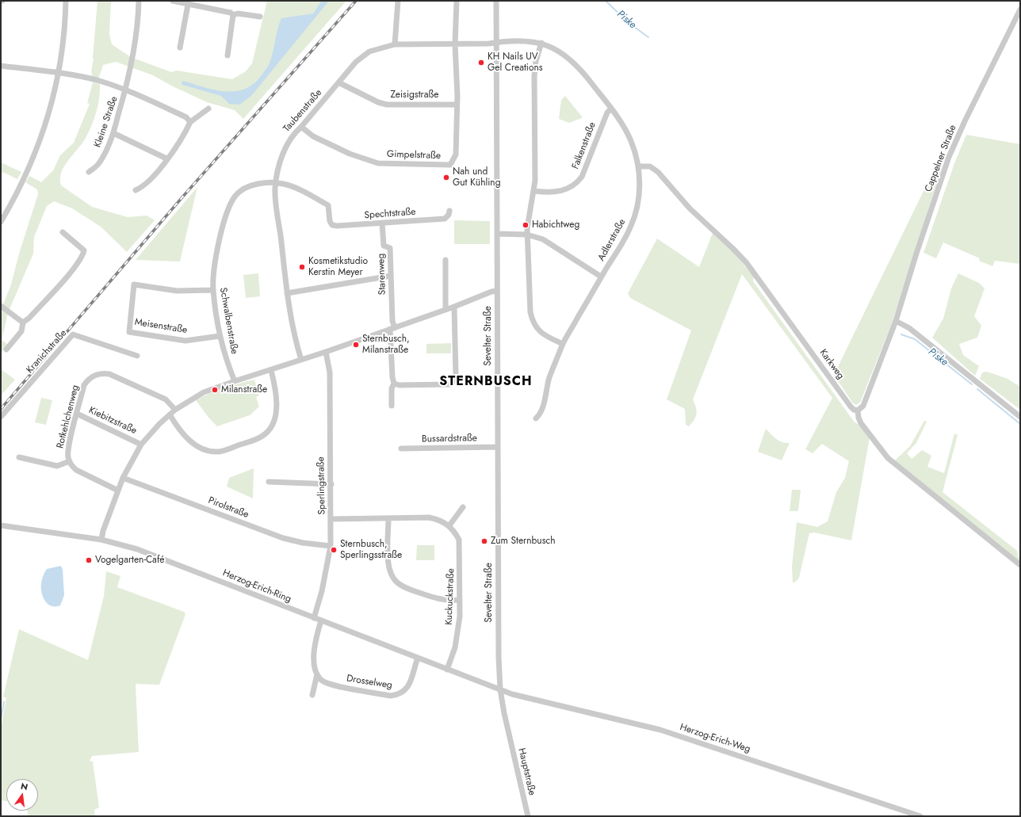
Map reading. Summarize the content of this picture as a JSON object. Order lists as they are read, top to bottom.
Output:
{
  "streets": {
    "street": [
      "Zeisigstraße",
      "Taubenstraße",
      "Kleine Straße",
      "Falkenstraße",
      "Gimpelstraße",
      "Cappelner Straße",
      "Spechtstraße",
      "Adlerstraße",
      "Starenweg",
      "Schwalbenstraße",
      "Meisenstraße",
      "Sevelter Straße",
      "Kranichstraße",
      "Karkweg",
      "Rotkehlchenweg",
      "Kiebitzstraße",
      "Bussardstraße",
      "Sperlingstraße",
      "Pirolstraße",
      "Herzog-Erich-Ring",
      "Kuckuckstraße",
      "Drosselweg",
      "Herzog-Erich-Weg",
      "Hauptstraße"
    ]
  },
  "crossings": [
    ["Zeisigstraße", "Taubenstraße"],
    ["Zeisigstraße", "Gimpelstraße"],
    ["Taubenstraße", "Gimpelstraße"],
    ["Taubenstraße", "Adlerstraße"],
    ["Taubenstraße", "Schwalbenstraße"],
    ["Taubenstraße", "Sevelter Straße"],
    ["Falkenstraße", "Adlerstraße"],
    ["Cappelner Straße", "Karkweg"],
    ["Spechtstraße", "Starenweg"],
    ["Spechtstraße", "Schwalbenstraße"],
    ["Adlerstraße", "Sevelter Straße"],
    ["Adlerstraße", "Karkweg"],
    ["Schwalbenstraße", "Meisenstraße"],
    ["Sevelter Straße", "Bussardstraße"],
    ["Sevelter Straße", "Herzog-Erich-Ring"],
    ["Sevelter Straße", "Herzog-Erich-Weg"],
    ["Sevelter Straße", "Hauptstraße"],
    ["Rotkehlchenweg", "Kiebitzstraße"],
    ["Sperlingstraße", "Pirolstraße"],
    ["Sperlingstraße", "Herzog-Erich-Ring"],
    ["Herzog-Erich-Ring", "Kuckuckstraße"],
    ["Herzog-Erich-Ring", "Drosselweg"],
    ["Herzog-Erich-Ring", "Herzog-Erich-Weg"]
  ],
  "districts": ["STERNBUSCH"],
  "water": ["Piske"],
  "places": [
    "KH Nails UV Gel Creations",
    "Nah und Gut Kühling",
    "Habichtweg",
    "Kosmetikstudio Kerstin Meyer",
    "Sternbusch, Milanstraße",
    "Milanstraße",
    "Zum Sternbusch",
    "Sternbusch, Sperlingsstraße",
    "Vogelgarten-Café"
  ],
  "north": "top"
}
